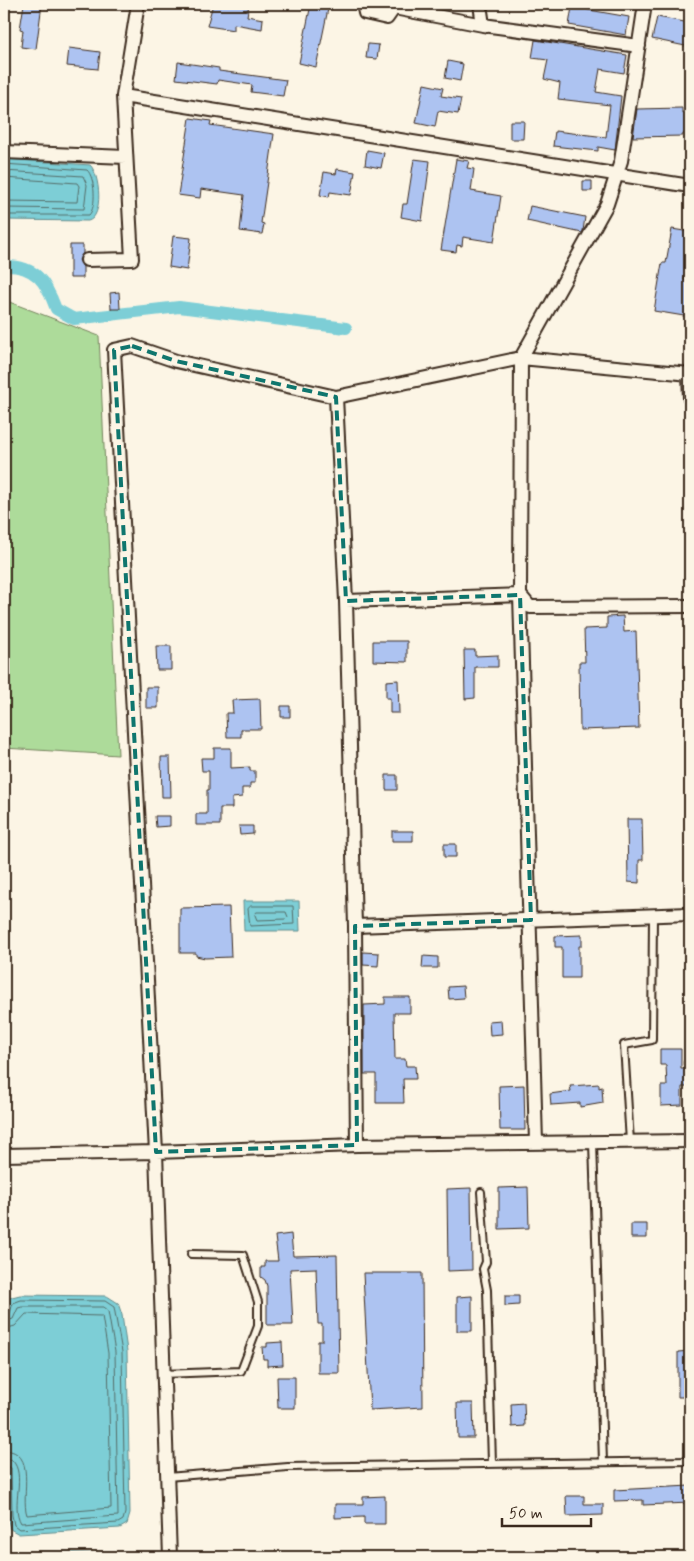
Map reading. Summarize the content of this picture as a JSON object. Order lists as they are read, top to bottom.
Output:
{
  "scale_bar": "50 m"
}
